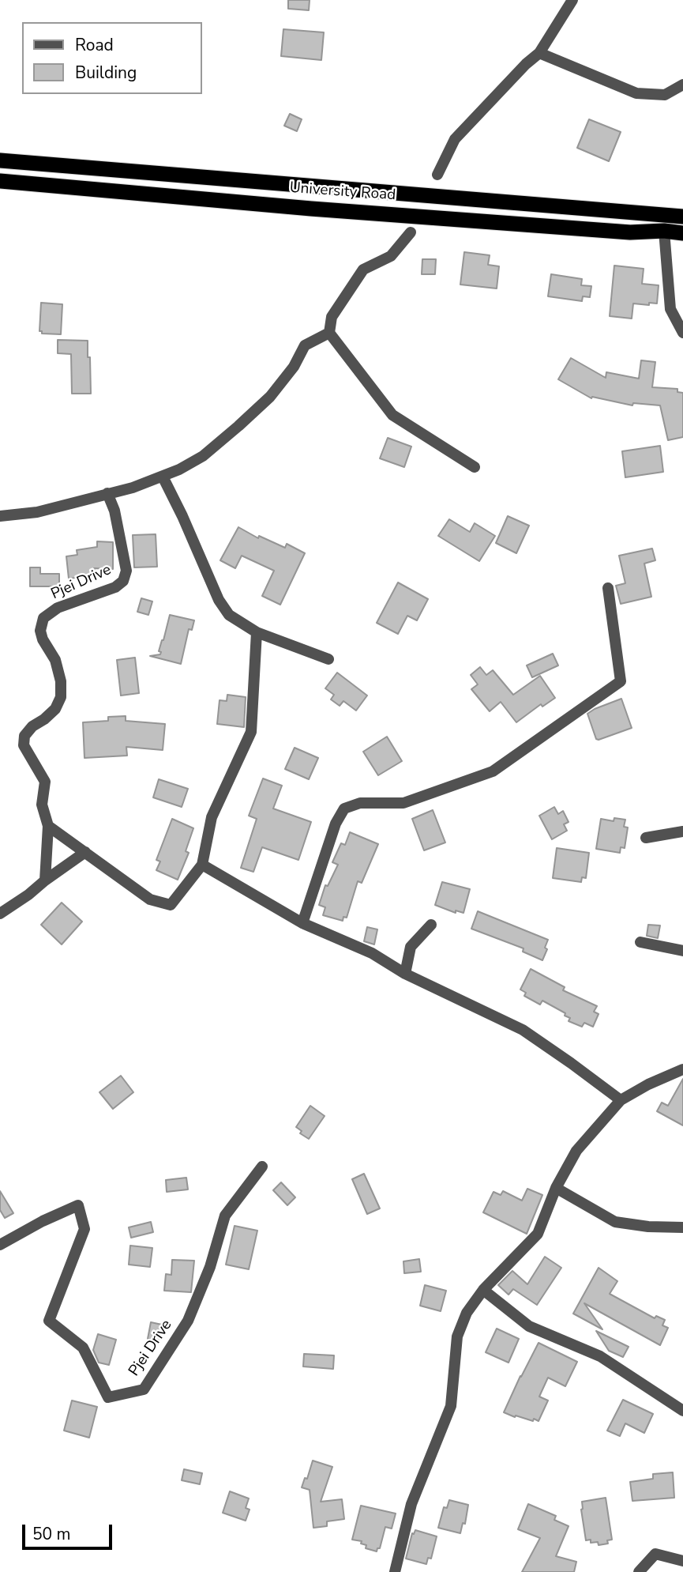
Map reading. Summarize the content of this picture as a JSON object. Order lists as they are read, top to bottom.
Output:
{
  "streets": {
    "highway": ["University Road"],
    "street": ["Pjei Drive"]
  },
  "legend": ["Road", "Building"],
  "scale_bar": "50 m"
}
